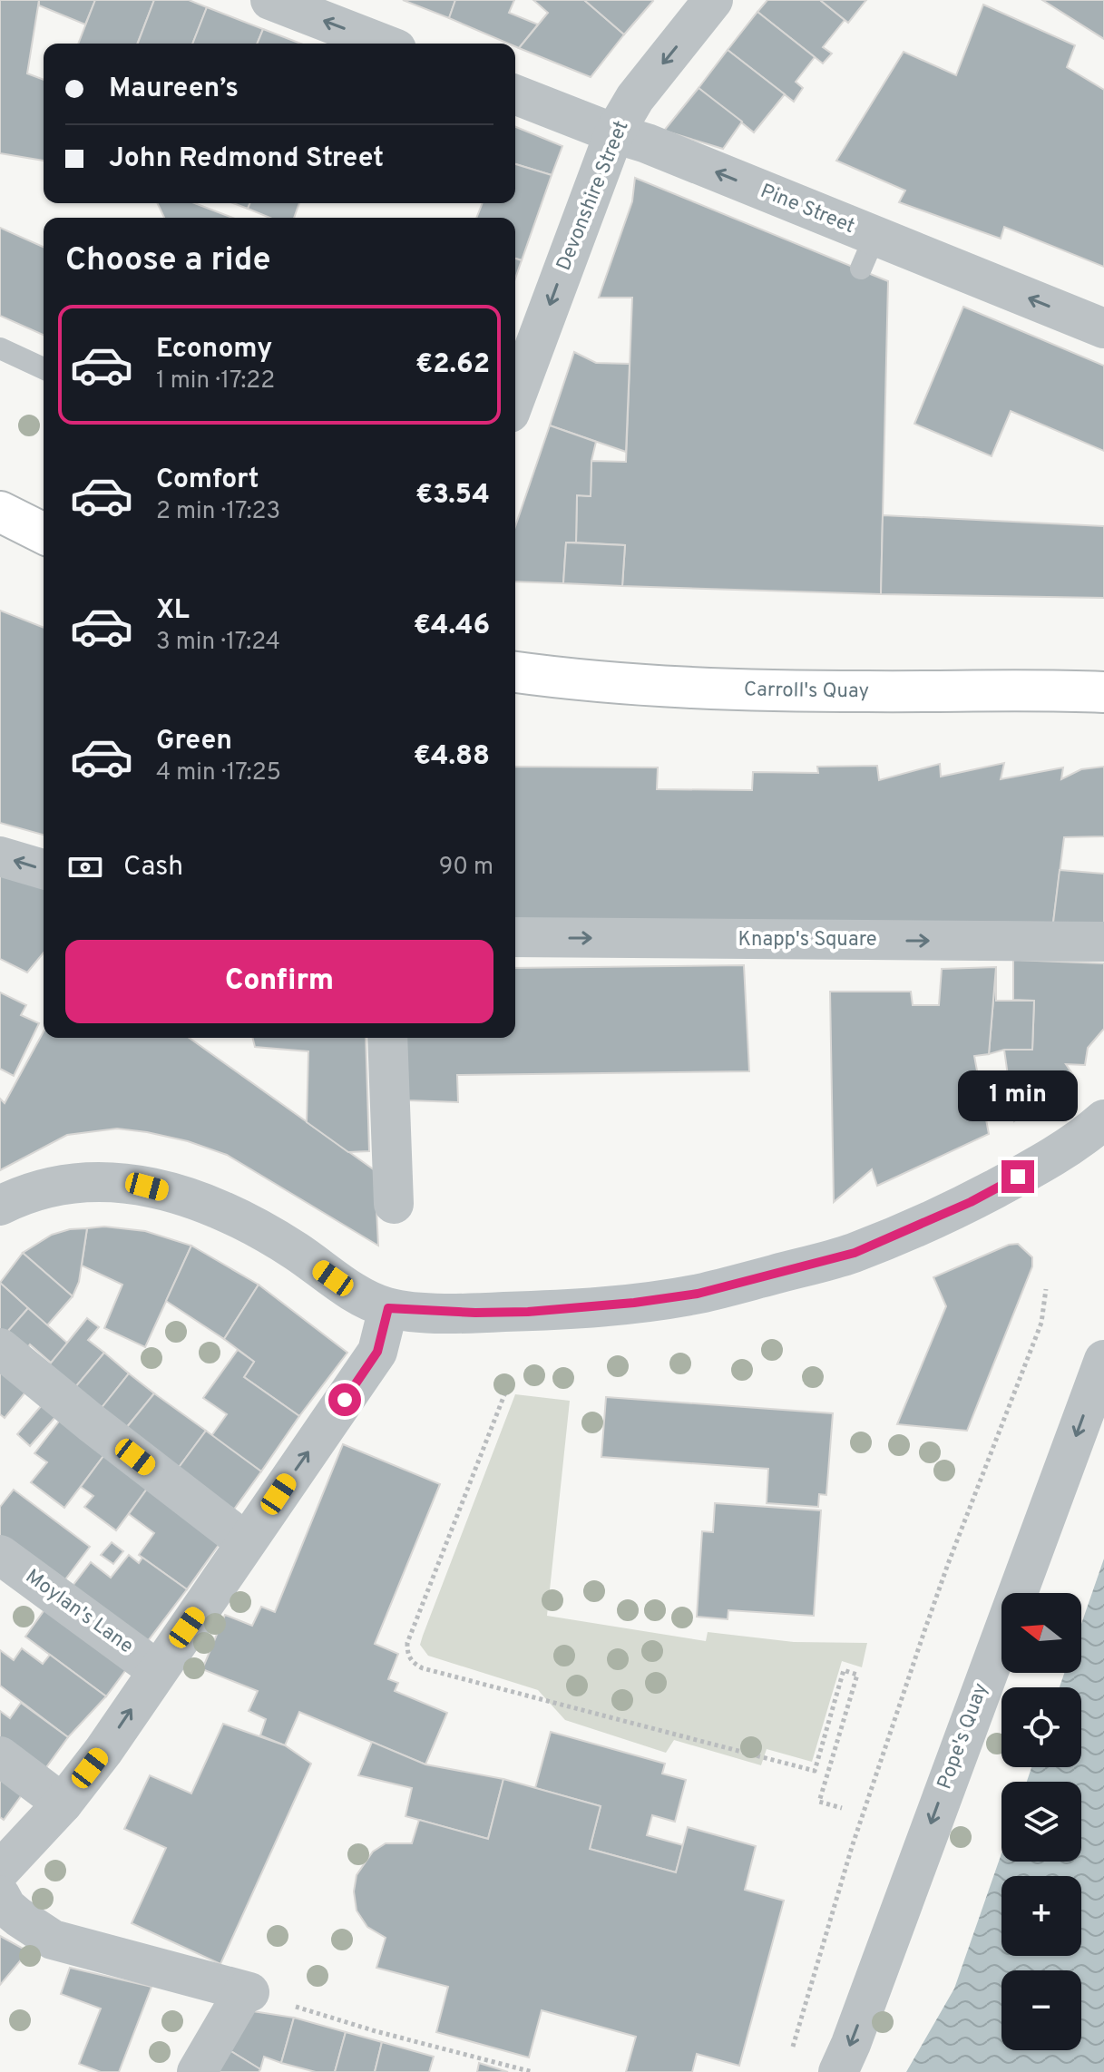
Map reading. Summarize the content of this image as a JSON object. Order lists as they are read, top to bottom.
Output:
{
  "streets": {
    "highway": ["Carroll's Quay"],
    "street": [
      "Devonshire Street",
      "Pine Street",
      "Knapp's Square",
      "Moylan's Lane",
      "Pope's Quay"
    ]
  },
  "crossings": [
    ["Devonshire Street", "Pine Street"]
  ],
  "one_way": ["Devonshire Street", "Pine Street", "Pope's Quay"],
  "north": "left",
  "page": {
    "banner": ["Maureen’s", "John Redmond Street"],
    "heading": "Choose a ride",
    "list": [
      {
        "name": "Economy",
        "note": "1 min · 17:22",
        "value": "€2.62"
      },
      {
        "name": "Comfort",
        "note": "2 min · 17:23",
        "value": "€3.54"
      },
      {
        "name": "XL",
        "note": "3 min · 17:24",
        "value": "€4.46"
      },
      {
        "name": "Green",
        "note": "4 min · 17:25",
        "value": "€4.88"
      }
    ],
    "pay": ["Cash", "90 m"],
    "buttons": "Confirm",
    "bubble": "1 min",
    "map_buttons": ["+", "−"]
  }
}
